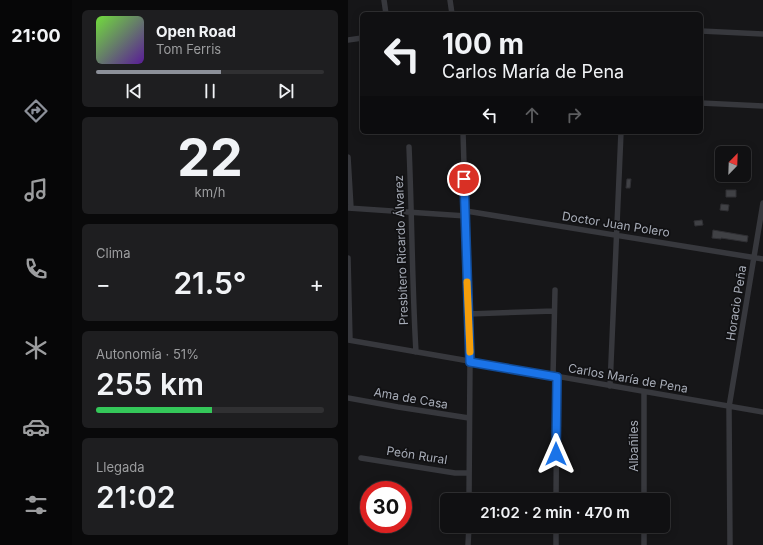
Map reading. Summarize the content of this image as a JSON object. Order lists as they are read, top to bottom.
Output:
{
  "streets": {
    "street": [
      "Doctor Juan Polero",
      "Presbítero Ricardo Álvarez",
      "Horacio Peña",
      "Carlos María de Pena",
      "Ama de Casa",
      "Albañiles",
      "Peón Rural"
    ]
  },
  "crossings": [
    ["Doctor Juan Polero", "Presbítero Ricardo Álvarez"],
    ["Doctor Juan Polero", "Horacio Peña"],
    ["Presbítero Ricardo Álvarez", "Carlos María de Pena"],
    ["Horacio Peña", "Carlos María de Pena"],
    ["Carlos María de Pena", "Albañiles"]
  ],
  "north": "top right",
  "page": {
    "tabs": "21:00",
    "turn": ["100 m", "Carlos María de Pena"],
    "song": ["Open Road", "Tom Ferris"],
    "tile": [
      ["22", "km/h"],
      "Clima",
      ["Autonomía · 51%", "255 km"],
      ["Llegada", "21:02"]
    ],
    "heat": ["−", "21.5°", "+"],
    "limit": "30",
    "trip": "21:02 · 2 min · 470 m"
  }
}
